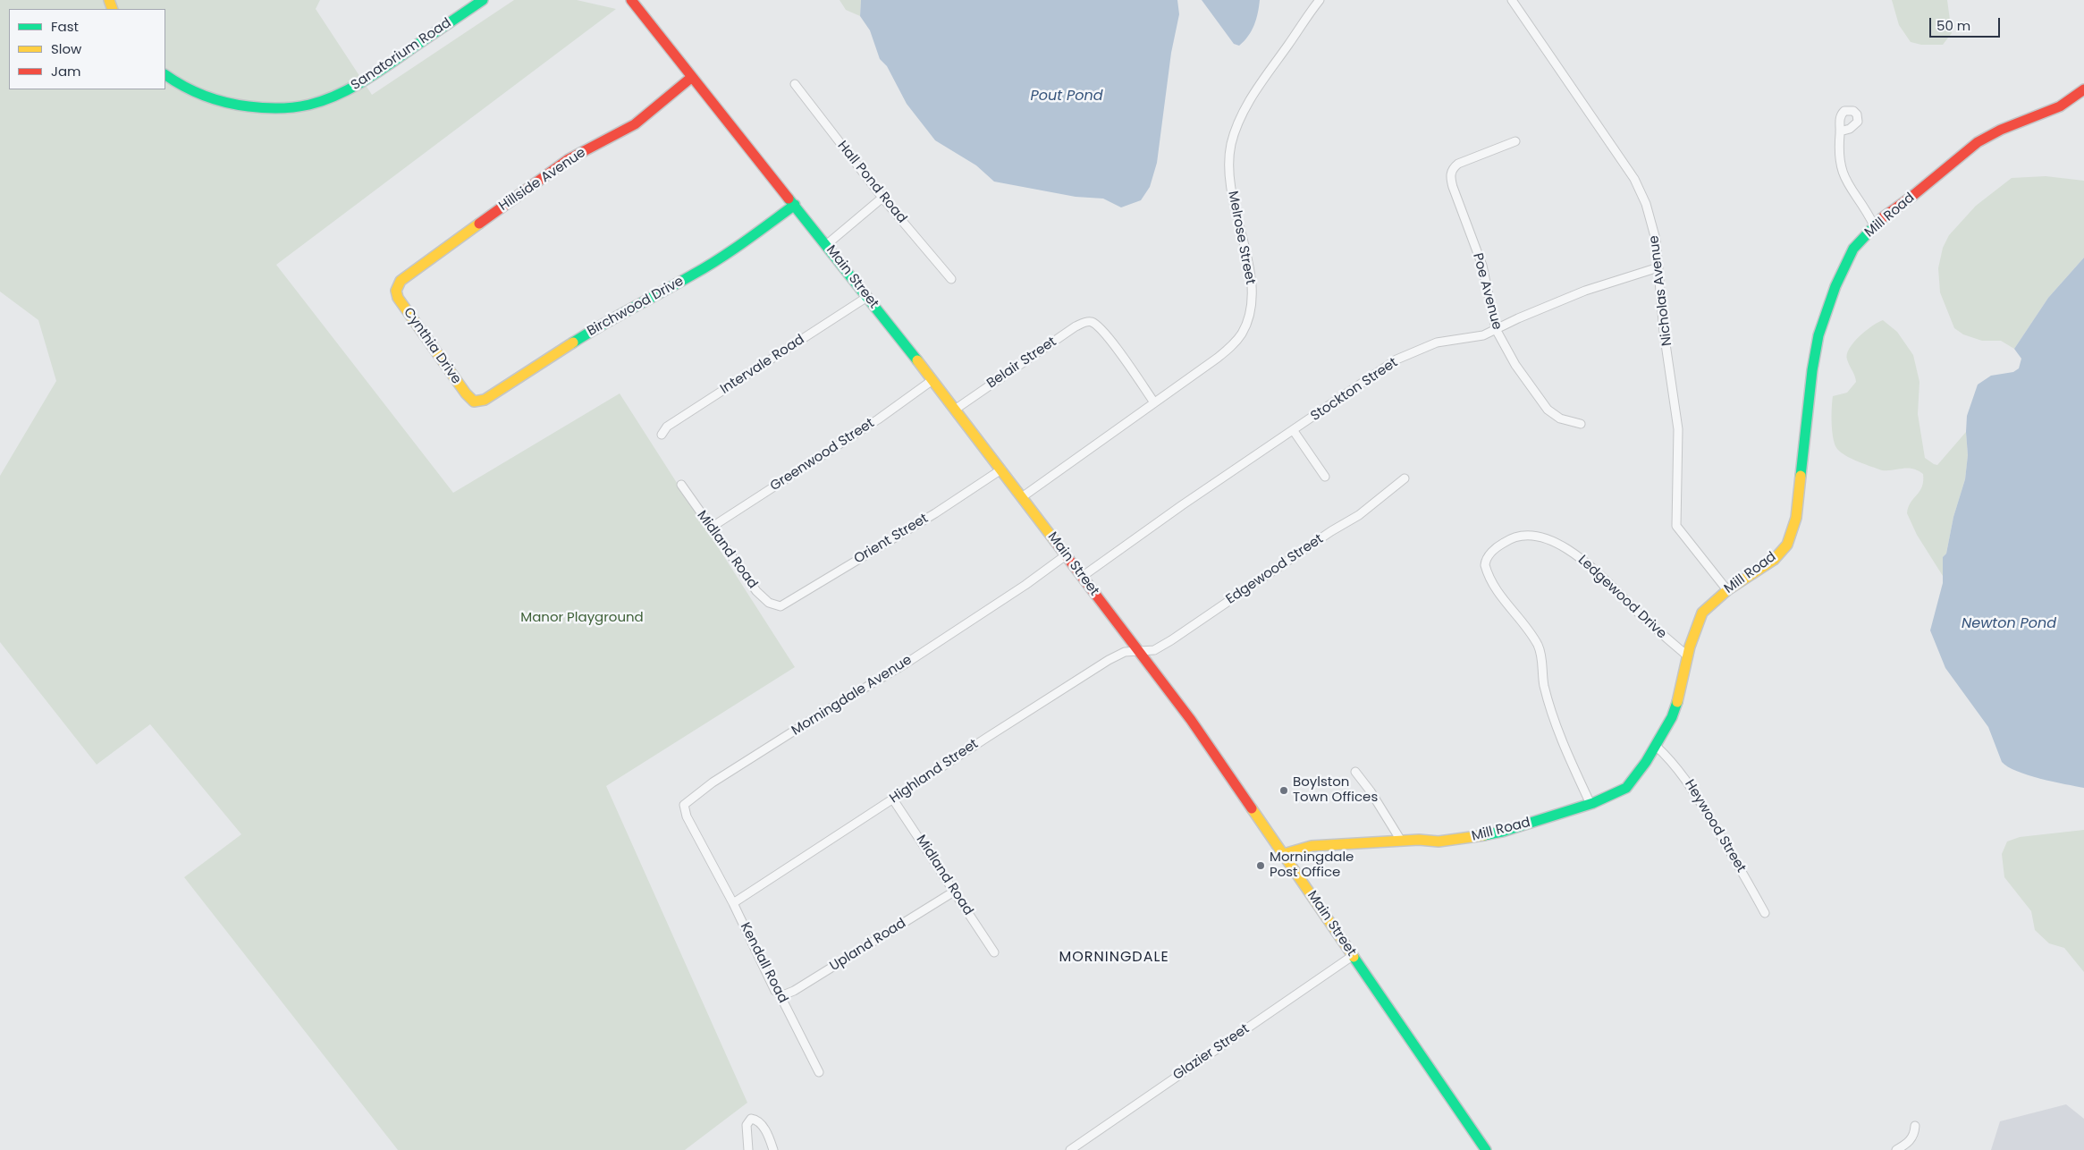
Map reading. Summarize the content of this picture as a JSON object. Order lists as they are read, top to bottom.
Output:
{
  "streets": {
    "street": [
      "Sanatorium Road",
      "Hillside Avenue",
      "Hall Pond Road",
      "Mill Road",
      "Melrose Street",
      "Main Street",
      "Nicholas Avenue",
      "Poe Avenue",
      "Birchwood Drive",
      "Cynthia Drive",
      "Belair Street",
      "Intervale Road",
      "Stockton Street",
      "Greenwood Street",
      "Orient Street",
      "Midland Road",
      "Edgewood Street",
      "Ledgewood Drive",
      "Morningdale Avenue",
      "Highland Street",
      "Heywood Street",
      "Upland Road",
      "Kendall Road",
      "Glazier Street"
    ]
  },
  "crossings": [
    ["Hillside Avenue", "Main Street"],
    ["Hillside Avenue", "Cynthia Drive"],
    ["Mill Road", "Main Street"],
    ["Mill Road", "Nicholas Avenue"],
    ["Mill Road", "Ledgewood Drive"],
    ["Mill Road", "Heywood Street"],
    ["Melrose Street", "Main Street"],
    ["Melrose Street", "Belair Street"],
    ["Main Street", "Birchwood Drive"],
    ["Main Street", "Belair Street"],
    ["Main Street", "Intervale Road"],
    ["Main Street", "Stockton Street"],
    ["Main Street", "Greenwood Street"],
    ["Main Street", "Orient Street"],
    ["Main Street", "Edgewood Street"],
    ["Main Street", "Morningdale Avenue"],
    ["Main Street", "Highland Street"],
    ["Main Street", "Glazier Street"],
    ["Nicholas Avenue", "Stockton Street"],
    ["Poe Avenue", "Stockton Street"],
    ["Birchwood Drive", "Cynthia Drive"],
    ["Greenwood Street", "Midland Road"],
    ["Orient Street", "Midland Road"],
    ["Midland Road", "Highland Street"],
    ["Midland Road", "Upland Road"],
    ["Edgewood Street", "Highland Street"],
    ["Morningdale Avenue", "Kendall Road"],
    ["Highland Street", "Kendall Road"],
    ["Upland Road", "Kendall Road"]
  ],
  "districts": ["MORNINGDALE"],
  "water": ["Pout Pond", "Newton Pond"],
  "parks": ["Manor Playground"],
  "places": ["Boylston Town Offices", "Morningdale Post Office"],
  "legend": ["Fast", "Slow", "Jam"],
  "scale_bar": "50 m"
}
